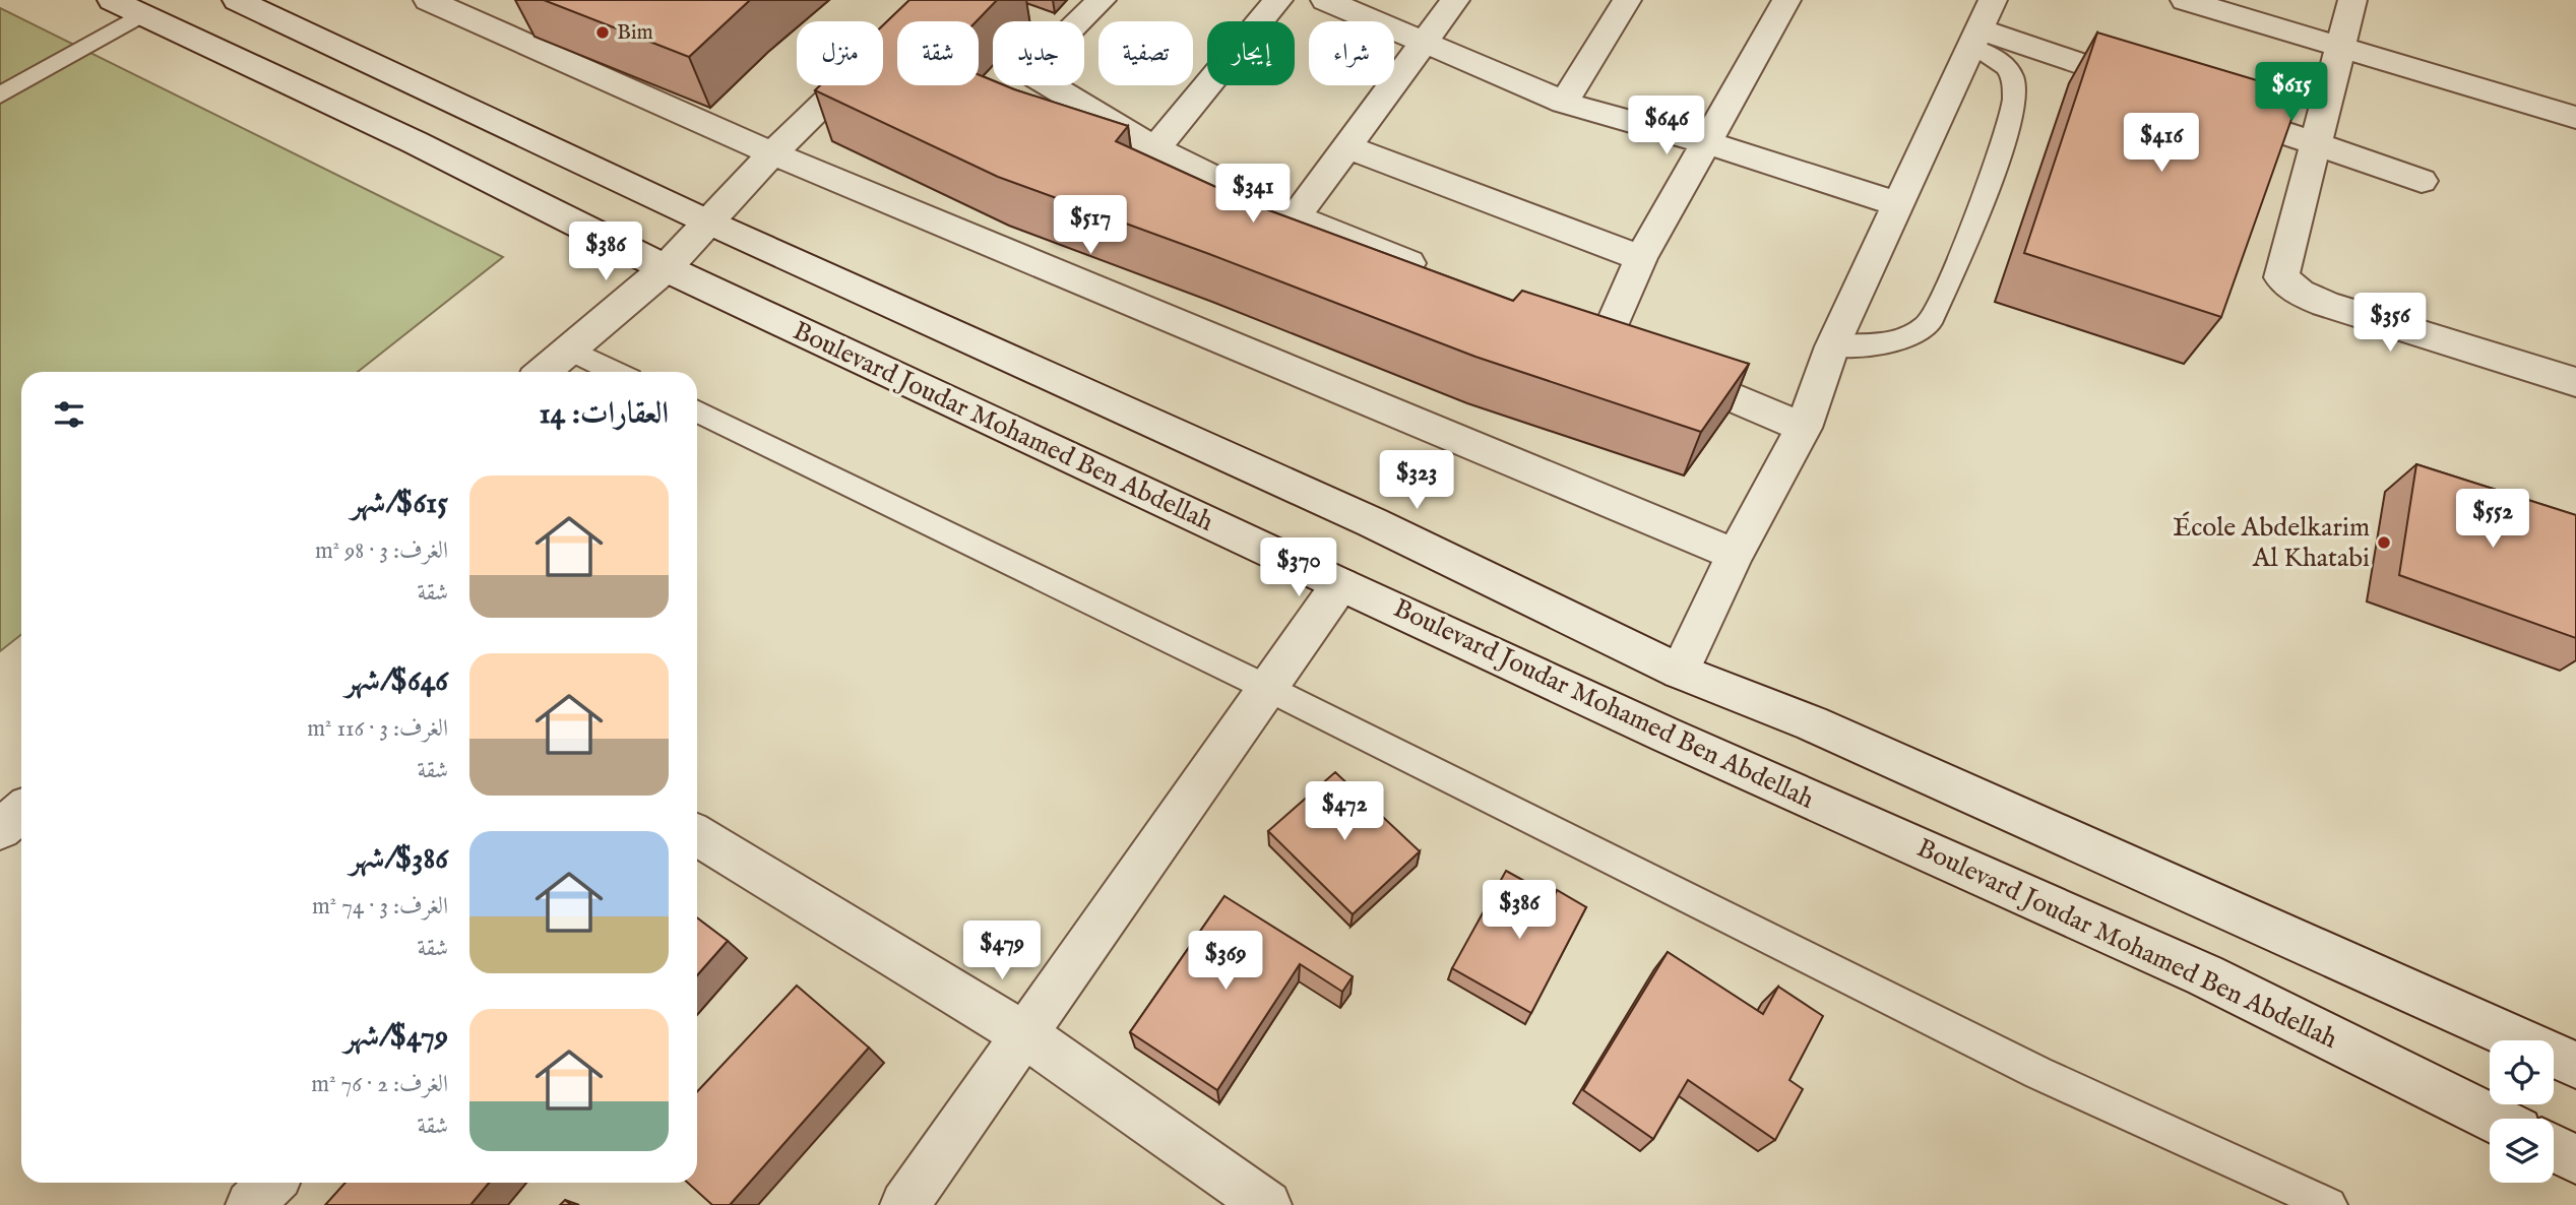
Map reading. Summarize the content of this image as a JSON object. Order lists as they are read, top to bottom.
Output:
{
  "streets": {
    "street": ["Boulevard Joudar Mohamed Ben Abdellah"]
  },
  "places": ["Bim", "École Abdelkarim Al Khatabi"],
  "page": {
    "chip": [
      "شراء",
      "إيجار",
      "تصفية",
      "جديد",
      "شقة",
      "منزل"
    ],
    "price": [
      "$615",
      "$646",
      "$416",
      "$341",
      "$517",
      "$386",
      "$356",
      "$323",
      "$552",
      "$370",
      "$472",
      "$386",
      "$479",
      "$369"
    ],
    "heading": "العقارات: 14",
    "list": [
      {
        "name": "$615/شهر",
        "note": "الغرف: 3 · 98 m² · شقة"
      },
      {
        "name": "$646/شهر",
        "note": "الغرف: 3 · 116 m² · شقة"
      },
      {
        "name": "$386/شهر",
        "note": "الغرف: 3 · 74 m² · شقة"
      },
      {
        "name": "$479/شهر",
        "note": "الغرف: 2 · 76 m² · شقة"
      }
    ]
  }
}
